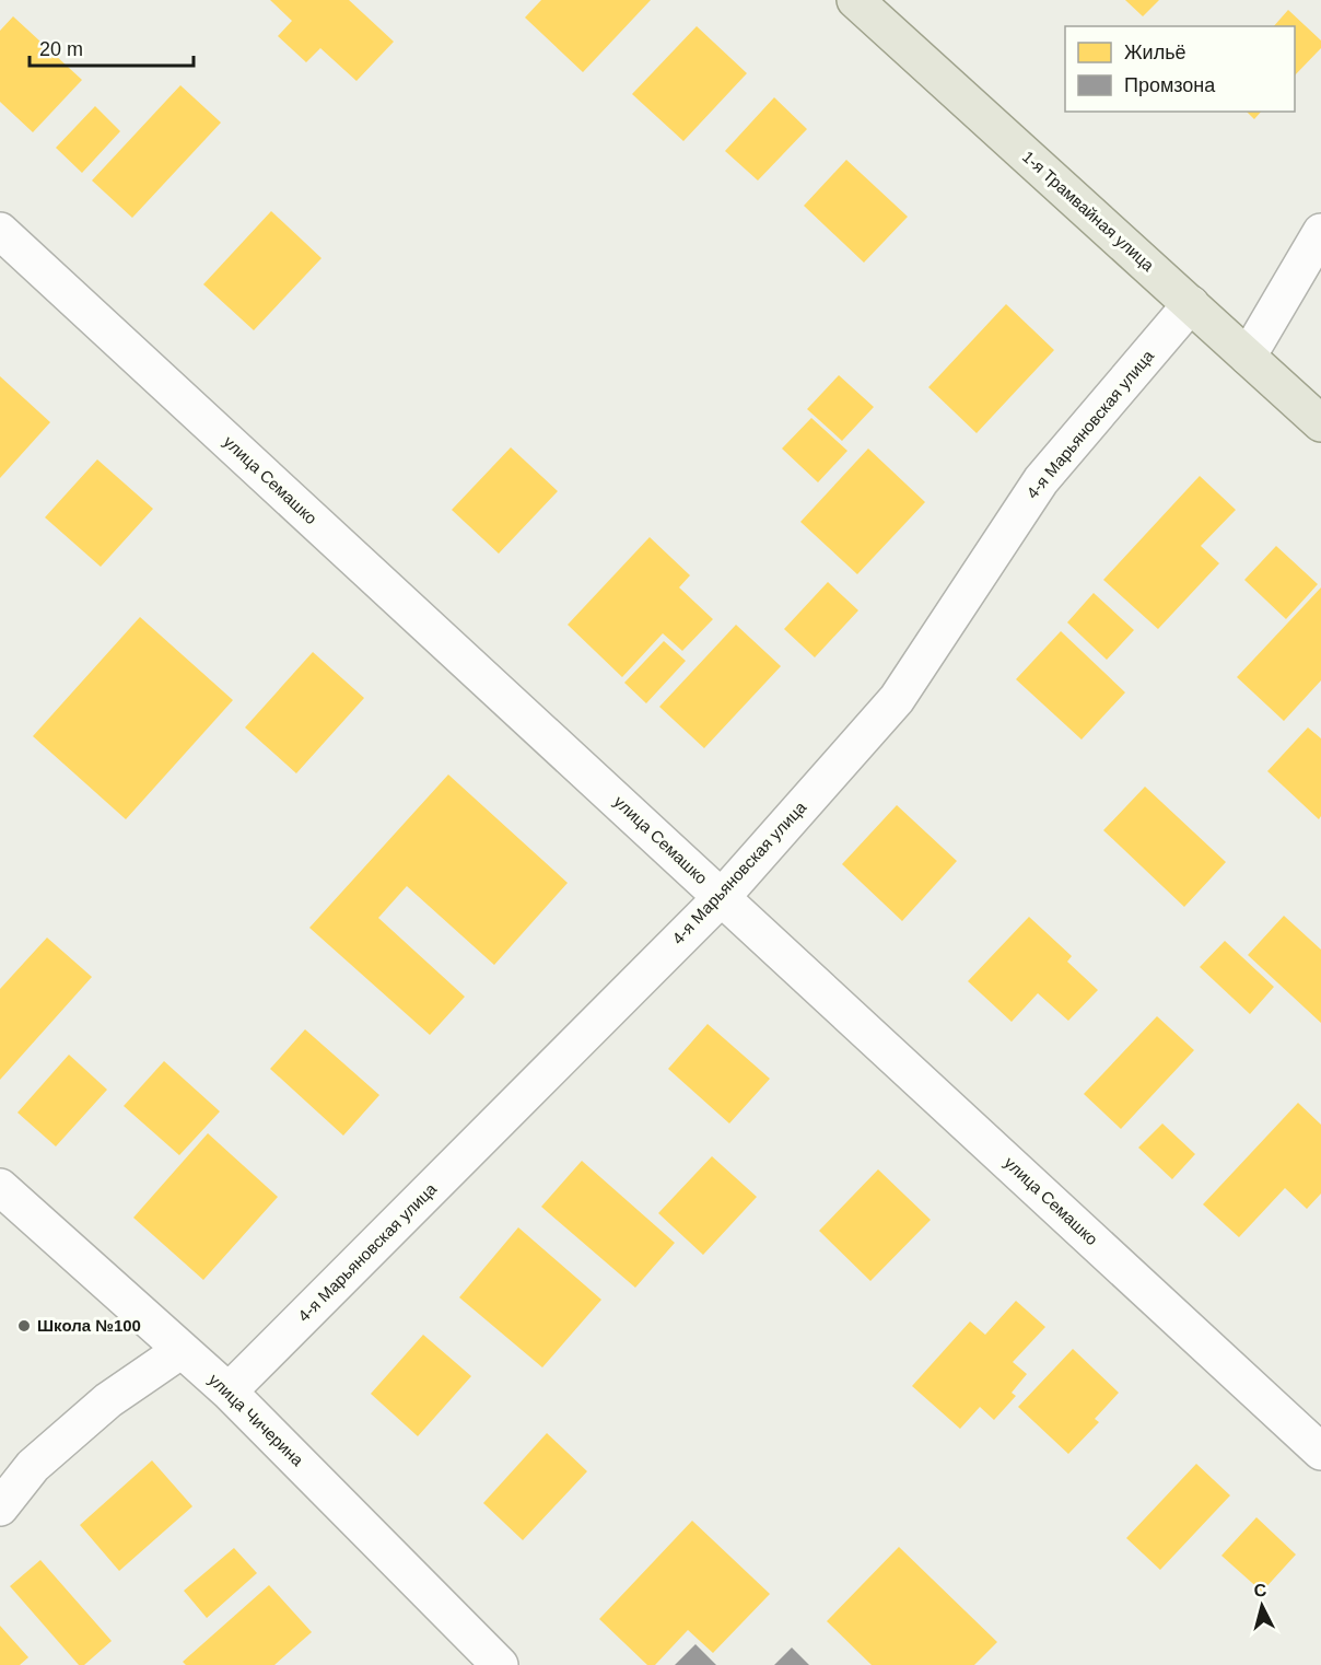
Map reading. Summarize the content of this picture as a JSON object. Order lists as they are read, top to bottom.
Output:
{
  "streets": {
    "main road": ["1-я Трамвайная улица"],
    "street": ["4-я Марьяновская улица", "улица Семашко", "улица Чичерина"]
  },
  "crossings": [
    ["1-я Трамвайная улица", "4-я Марьяновская улица"],
    ["4-я Марьяновская улица", "улица Семашко"],
    ["4-я Марьяновская улица", "улица Чичерина"]
  ],
  "places": ["Школа №100"],
  "legend": ["Жильё", "Промзона"],
  "scale_bar": "20 m",
  "north": "top"
}
